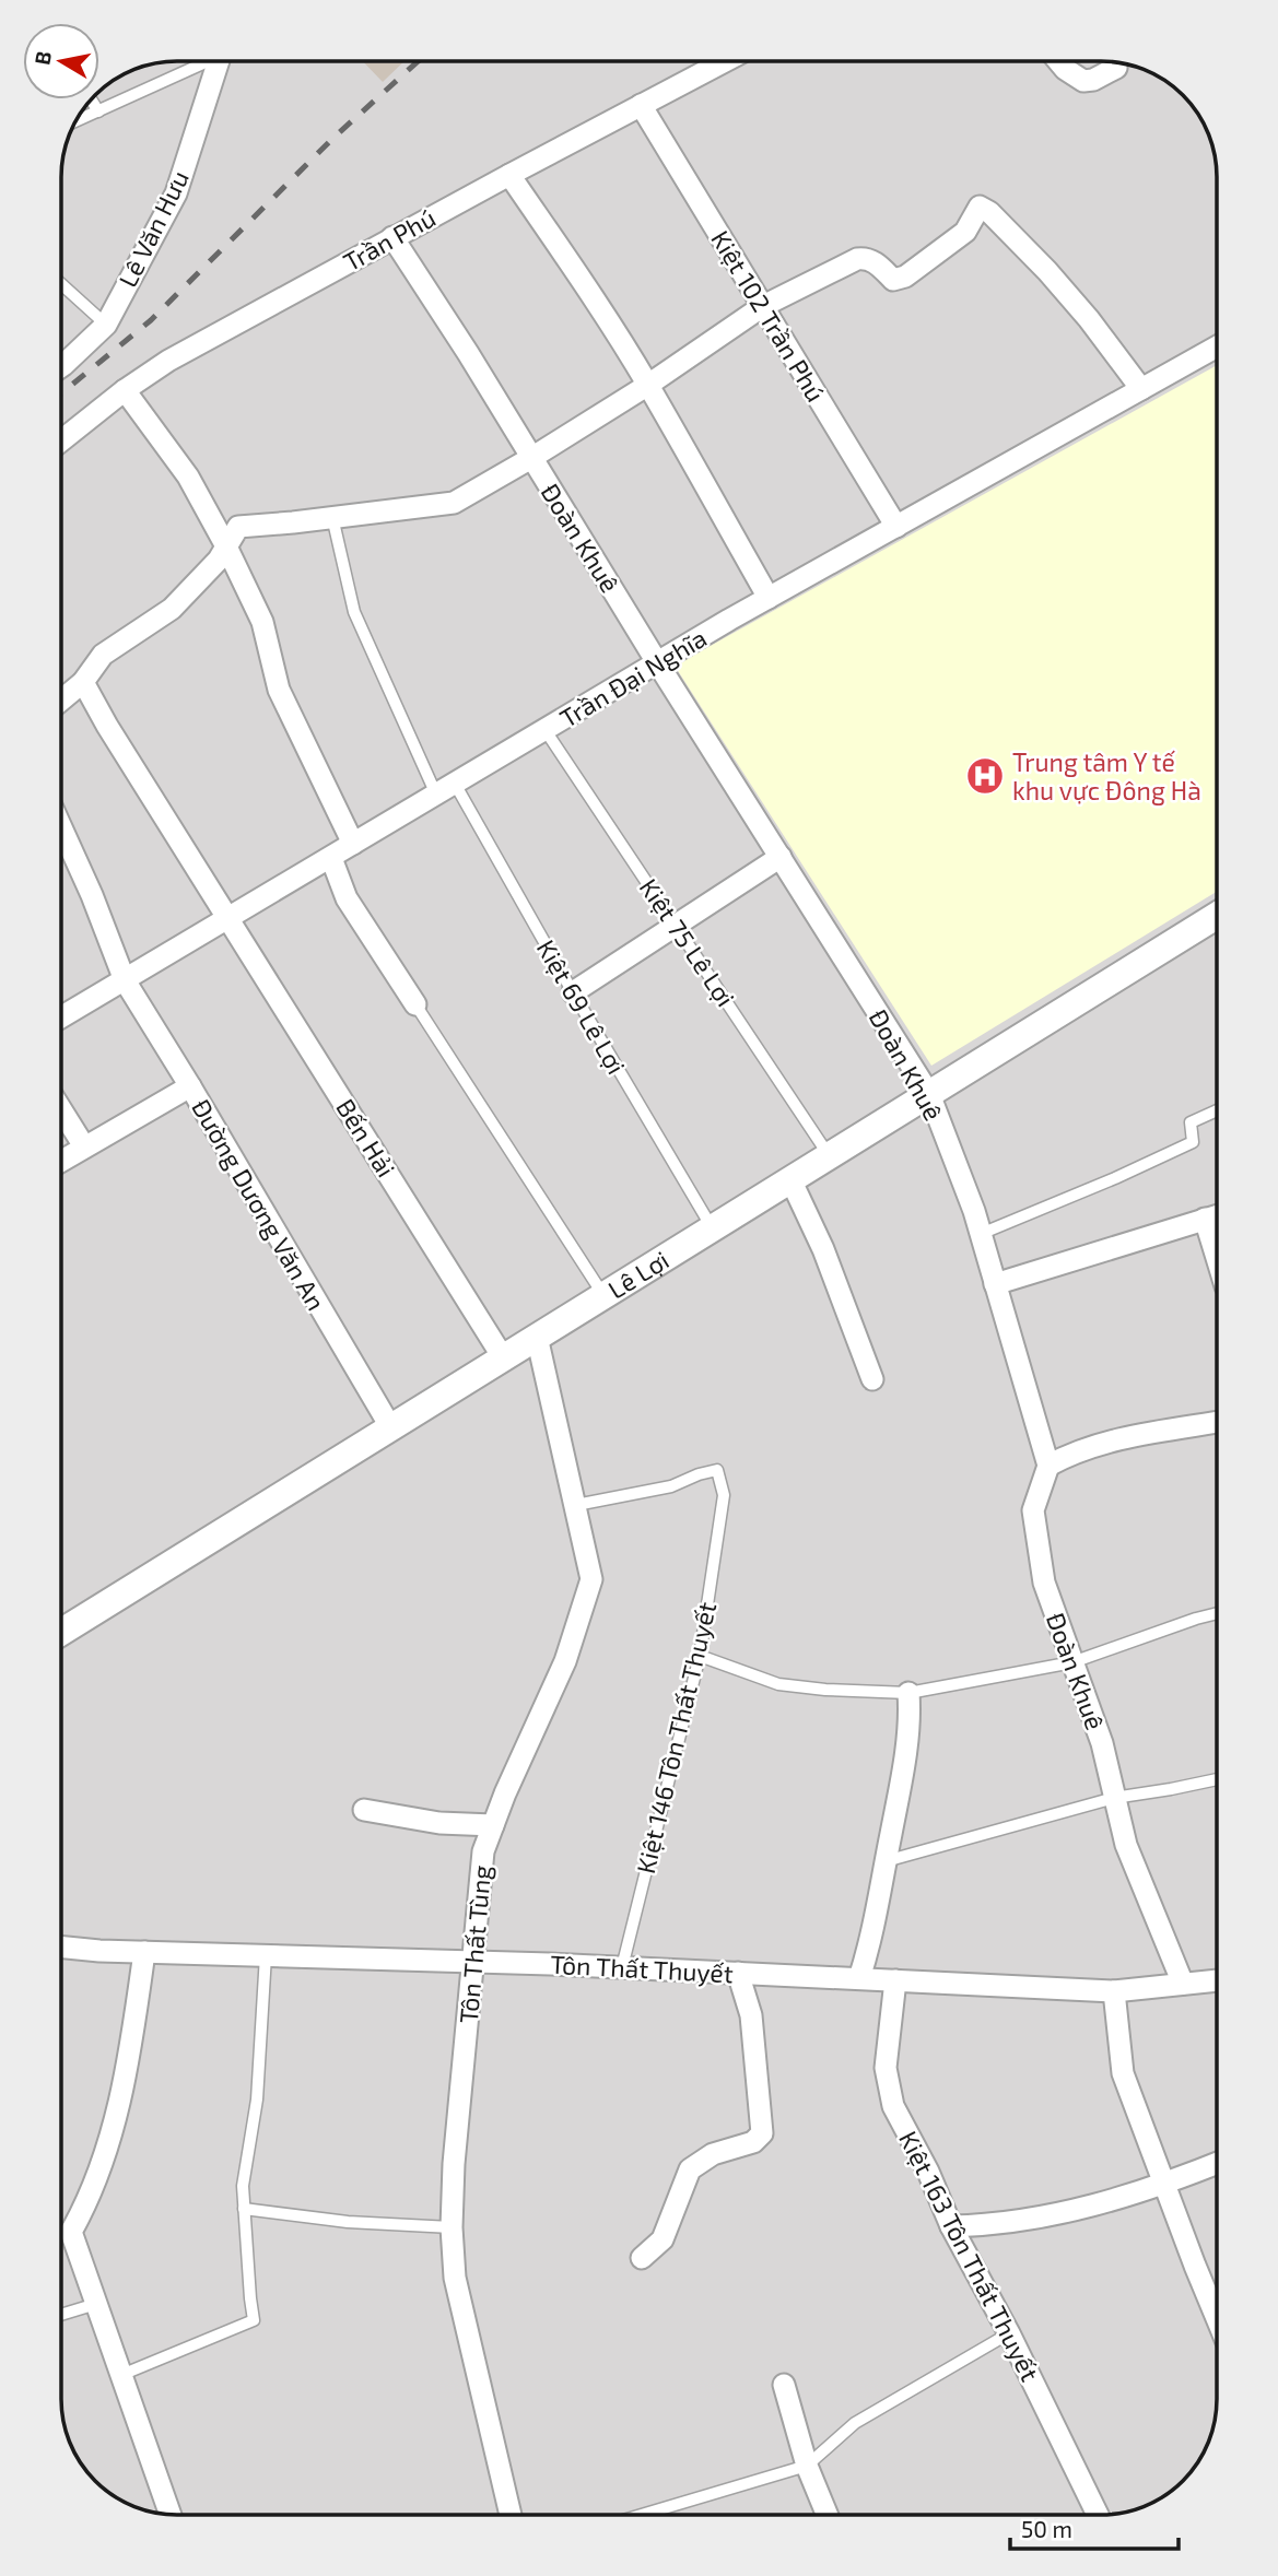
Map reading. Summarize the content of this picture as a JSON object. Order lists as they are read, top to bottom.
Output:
{
  "streets": {
    "street": [
      "Lê Văn Hưu",
      "Trần Phú",
      "Kiệt 102 Trần Phú",
      "Đoàn Khuê",
      "Trần Đại Nghĩa",
      "Bến Hải",
      "Đường Dương Văn An",
      "Lê Lợi",
      "Tôn Thất Tùng",
      "Tôn Thất Thuyết",
      "Kiệt 163 Tôn Thất Thuyết"
    ],
    "lane": ["Kiệt 75 Lê Lợi", "Kiệt 69 Lê Lợi", "Kiệt 146 Tôn Thất Thuyết"]
  },
  "crossings": [
    ["Trần Phú", "Kiệt 102 Trần Phú"],
    ["Trần Phú", "Đoàn Khuê"],
    ["Kiệt 102 Trần Phú", "Trần Đại Nghĩa"],
    ["Đoàn Khuê", "Trần Đại Nghĩa"],
    ["Đoàn Khuê", "Lê Lợi"],
    ["Đoàn Khuê", "Tôn Thất Thuyết"],
    ["Trần Đại Nghĩa", "Kiệt 75 Lê Lợi"],
    ["Trần Đại Nghĩa", "Kiệt 69 Lê Lợi"],
    ["Trần Đại Nghĩa", "Bến Hải"],
    ["Trần Đại Nghĩa", "Đường Dương Văn An"],
    ["Kiệt 75 Lê Lợi", "Lê Lợi"],
    ["Kiệt 69 Lê Lợi", "Lê Lợi"],
    ["Bến Hải", "Lê Lợi"],
    ["Đường Dương Văn An", "Lê Lợi"],
    ["Lê Lợi", "Tôn Thất Tùng"],
    ["Kiệt 146 Tôn Thất Thuyết", "Tôn Thất Tùng"],
    ["Kiệt 146 Tôn Thất Thuyết", "Tôn Thất Thuyết"],
    ["Tôn Thất Tùng", "Tôn Thất Thuyết"],
    ["Tôn Thất Thuyết", "Kiệt 163 Tôn Thất Thuyết"]
  ],
  "places": {
    "hospital": ["Trung tâm Y tế khu vực Đông Hà"]
  },
  "scale_bar": "50 m",
  "north": "left"
}
